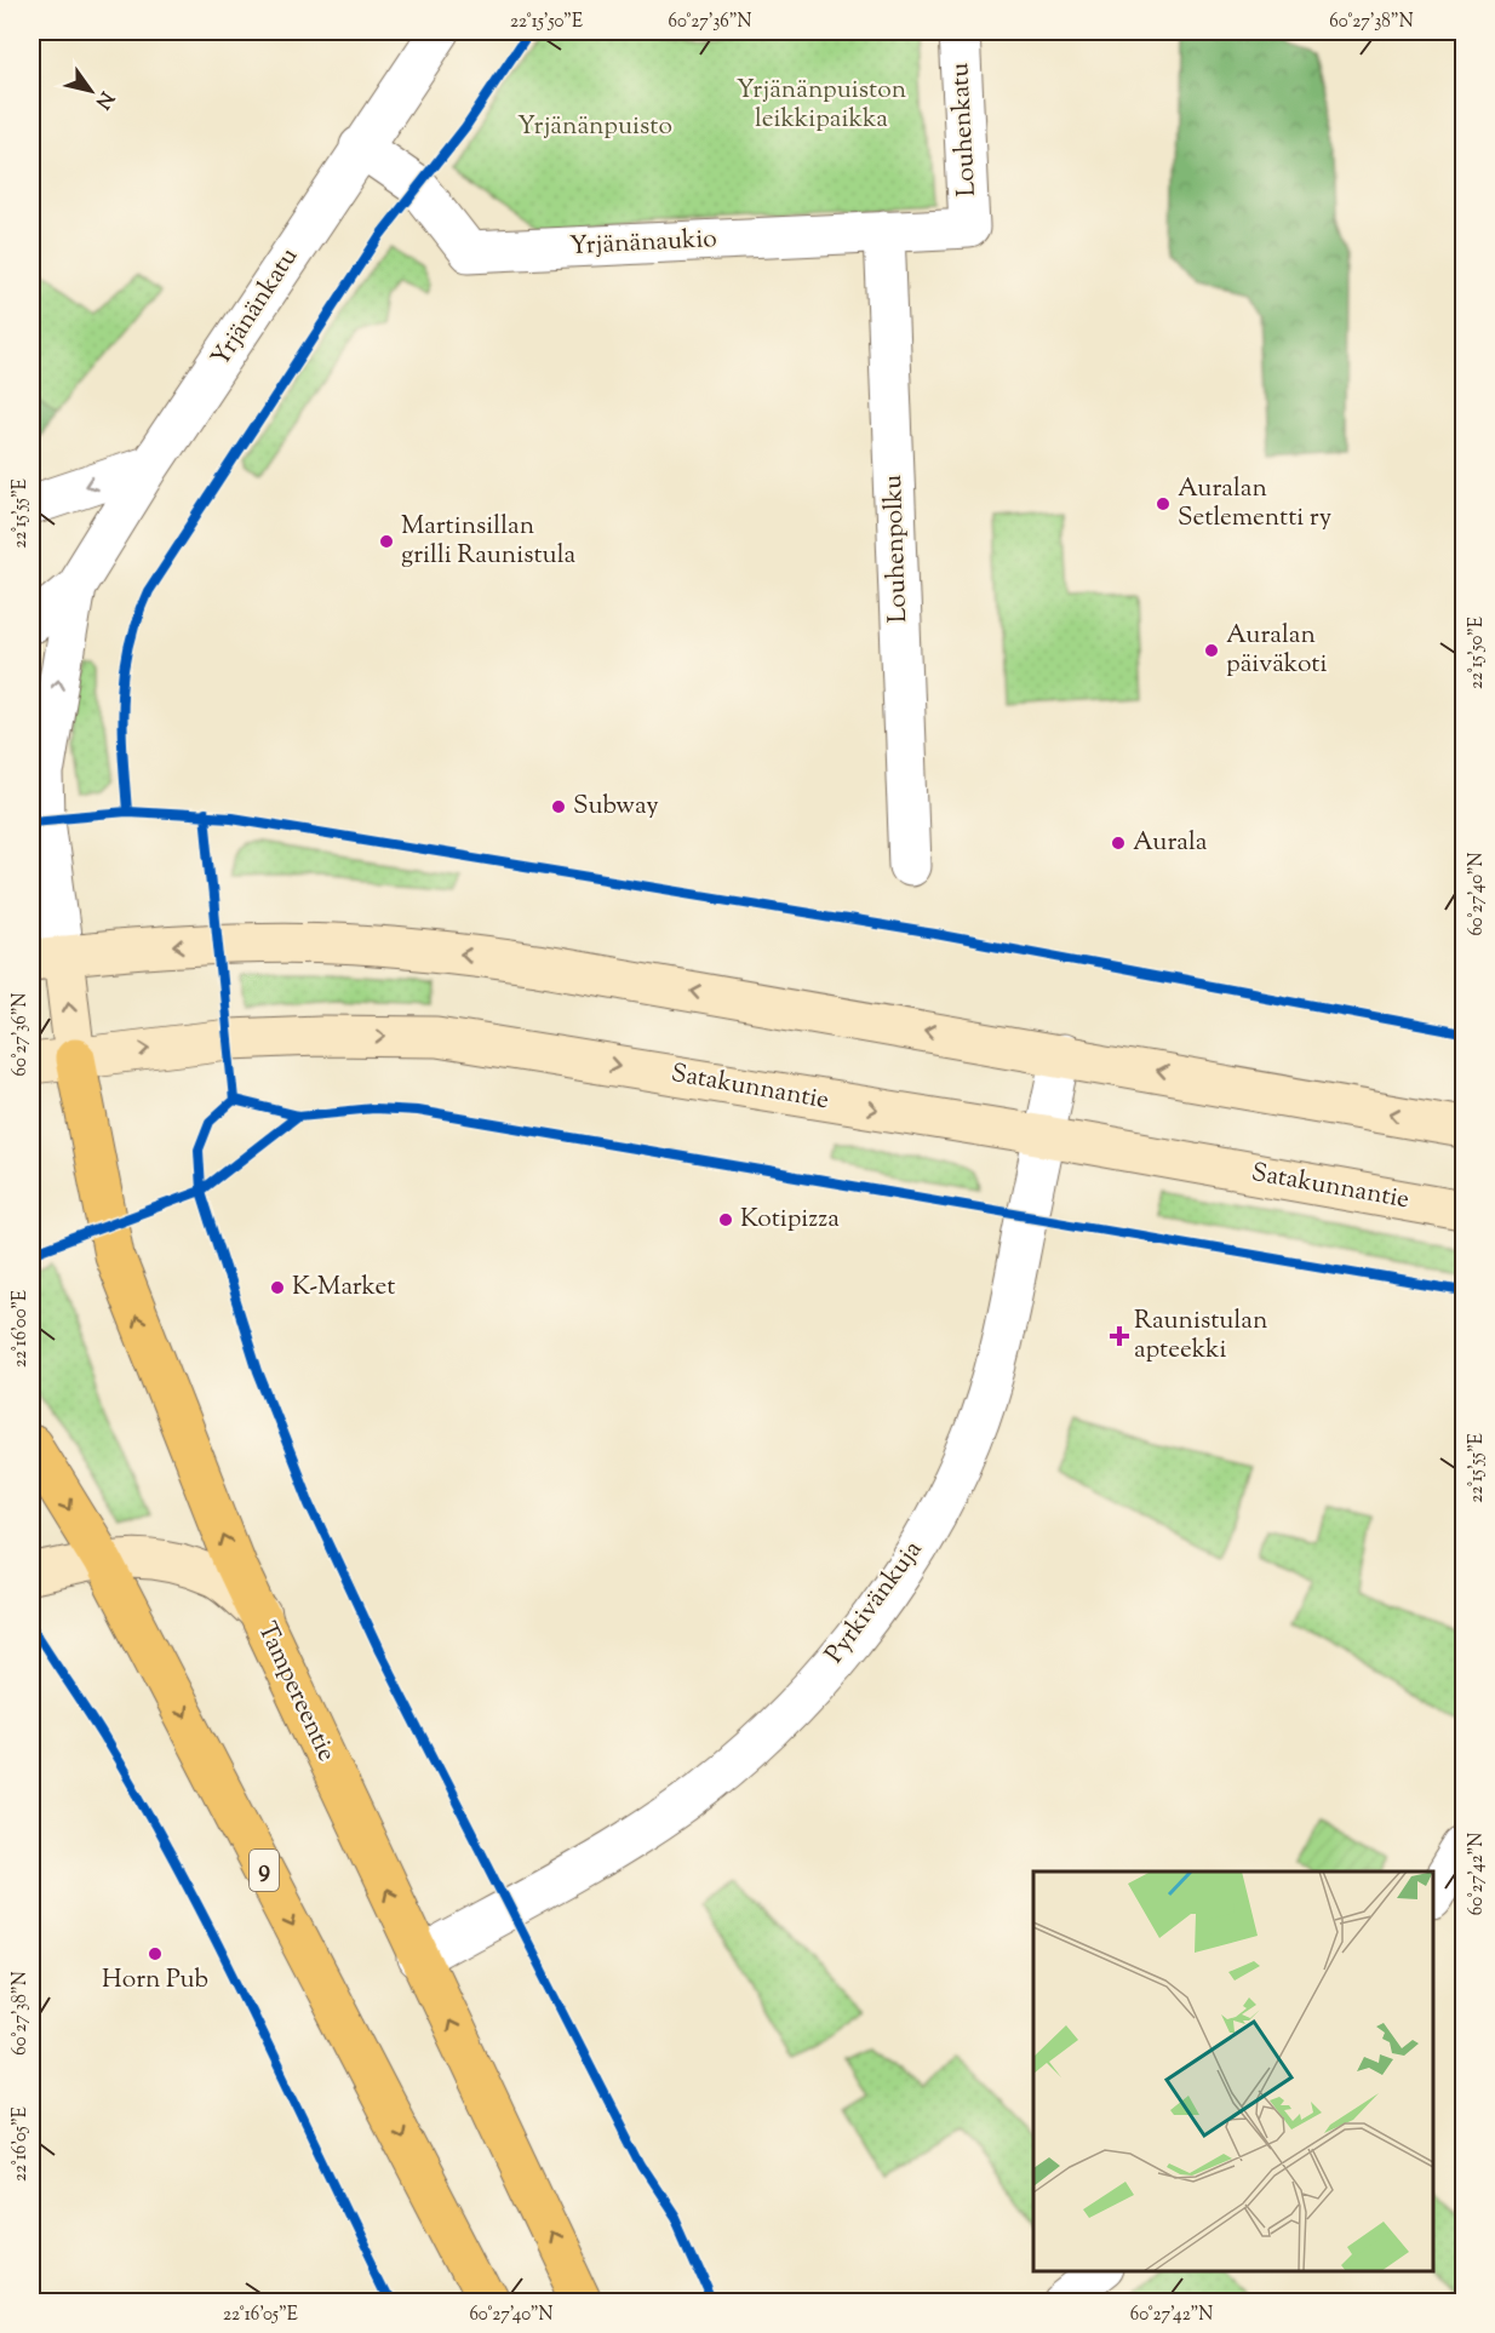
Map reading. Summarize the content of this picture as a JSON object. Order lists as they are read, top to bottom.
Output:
{
  "streets": {
    "highway": ["Tampereentie", "9"],
    "main road": ["Satakunnantie"],
    "street": [
      "Louhenkatu",
      "Yrjänänaukio",
      "Yrjänänkatu",
      "Louhenpolku",
      "Pyrkivänkuja"
    ]
  },
  "crossings": [
    ["Louhenkatu", "Yrjänänaukio"],
    ["Yrjänänaukio", "Yrjänänkatu"],
    ["Yrjänänaukio", "Louhenpolku"],
    ["Satakunnantie", "Pyrkivänkuja"],
    ["Satakunnantie", "Tampereentie"],
    ["Pyrkivänkuja", "Tampereentie"]
  ],
  "parks": ["Yrjänänpuiston leikkipaikka", "Yrjänänpuisto"],
  "places": {
    "other": [
      "Auralan Setlementti ry",
      "Martinsillan grilli Raunistula",
      "Auralan päiväkoti",
      "Subway",
      "Aurala",
      "Kotipizza",
      "K-Market",
      "Horn Pub"
    ],
    "health": ["Raunistulan apteekki"]
  },
  "north": "bottom right",
  "coordinates": [
    "22°15'50\"E",
    "60°27'36\"N",
    "60°27'38\"N",
    "22°15'55\"E",
    "60°27'40\"N",
    "22°16'00\"E",
    "60°27'42\"N",
    "22°16'05\"E"
  ]
}
